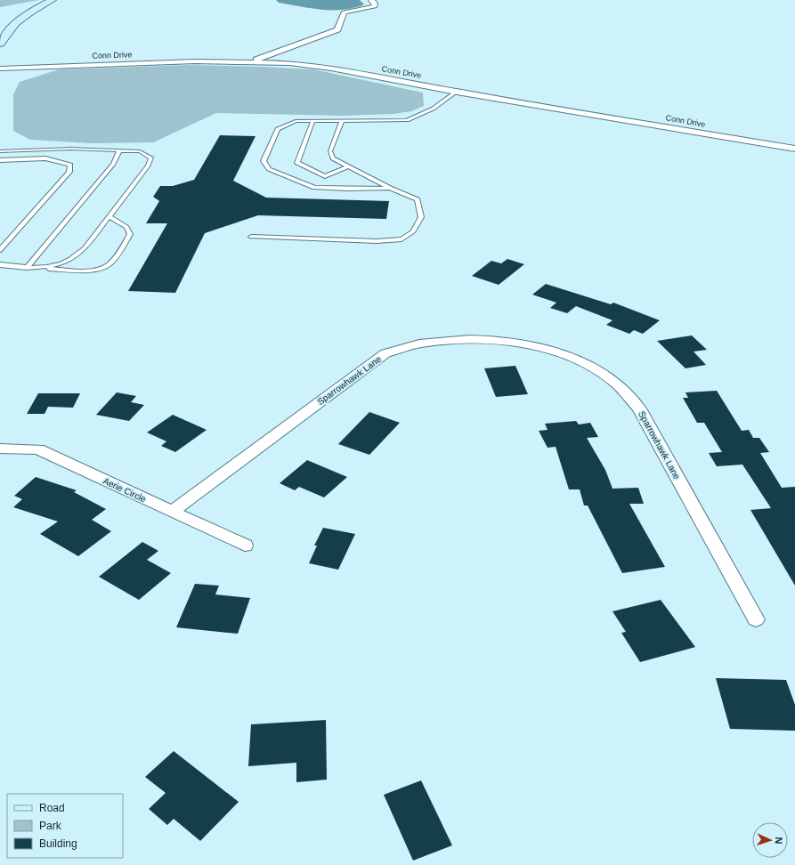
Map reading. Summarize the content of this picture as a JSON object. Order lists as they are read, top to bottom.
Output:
{
  "streets": {
    "street": ["Conn Drive", "Sparrowhawk Lane", "Aerie Circle"]
  },
  "crossings": [
    ["Sparrowhawk Lane", "Aerie Circle"]
  ],
  "legend": ["Road", "Park", "Building"],
  "north": "right"
}
